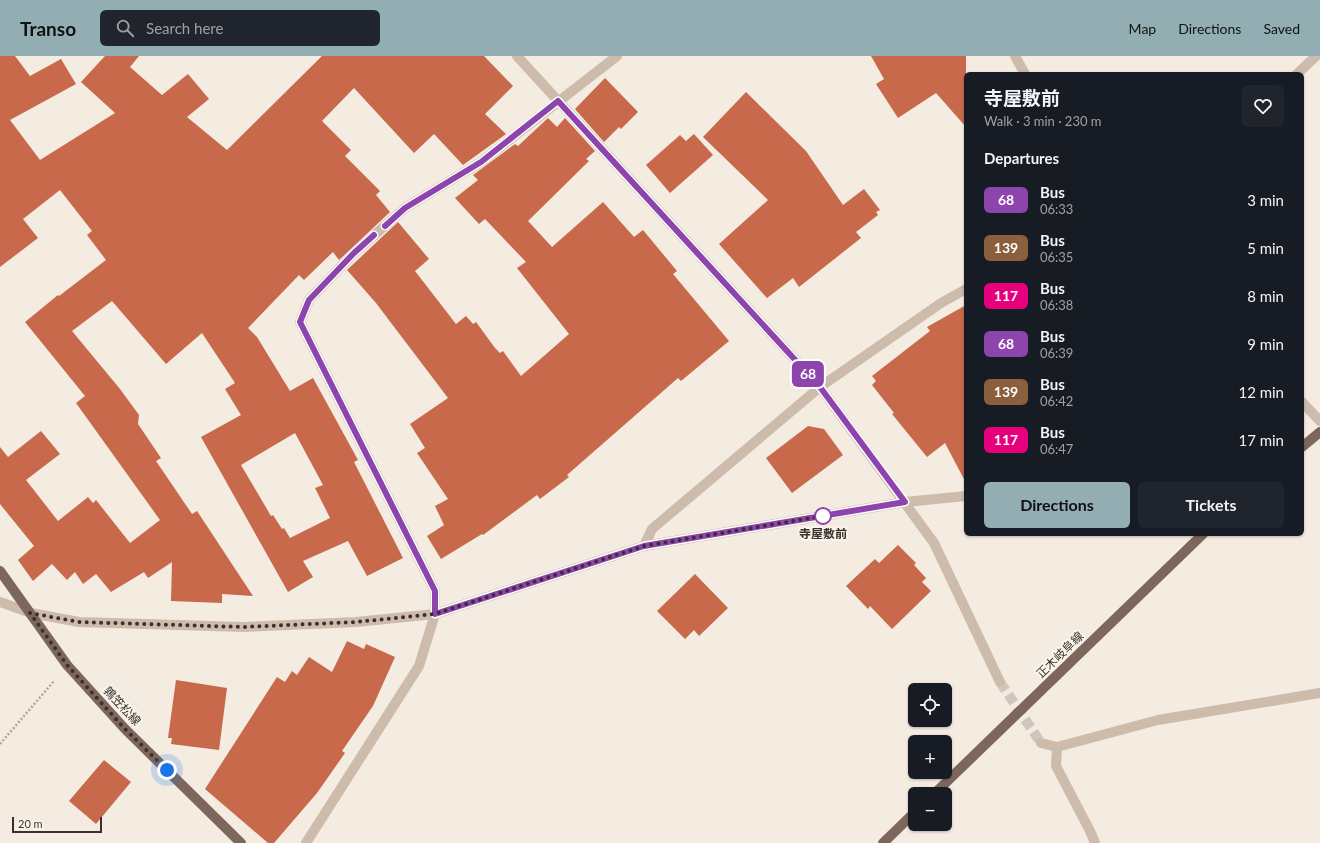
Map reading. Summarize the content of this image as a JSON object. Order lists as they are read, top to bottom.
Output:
{
  "streets": {
    "main road": ["正木岐阜線", "鶉笠松線"]
  },
  "places": ["寺屋敷前"],
  "lines": ["bus line 68"],
  "scale_bar": "20 m",
  "page": {
    "header": "Transo",
    "search": "Search here",
    "nav": ["Map", "Directions", "Saved"],
    "on_map": "68",
    "heading": [
      ["寺屋敷前", "Walk · 3 min · 230 m"],
      "Departures"
    ],
    "list": [
      {
        "mark": "68",
        "name": "Bus",
        "note": "06:33",
        "value": "3 min"
      },
      {
        "mark": "139",
        "name": "Bus",
        "note": "06:35",
        "value": "5 min"
      },
      {
        "mark": "117",
        "name": "Bus",
        "note": "06:38",
        "value": "8 min"
      },
      {
        "mark": "68",
        "name": "Bus",
        "note": "06:39",
        "value": "9 min"
      },
      {
        "mark": "139",
        "name": "Bus",
        "note": "06:42",
        "value": "12 min"
      },
      {
        "mark": "117",
        "name": "Bus",
        "note": "06:47",
        "value": "17 min"
      }
    ],
    "buttons": ["Directions", "Tickets"],
    "map_buttons": ["+", "−"],
    "scale": "20 m"
  }
}
